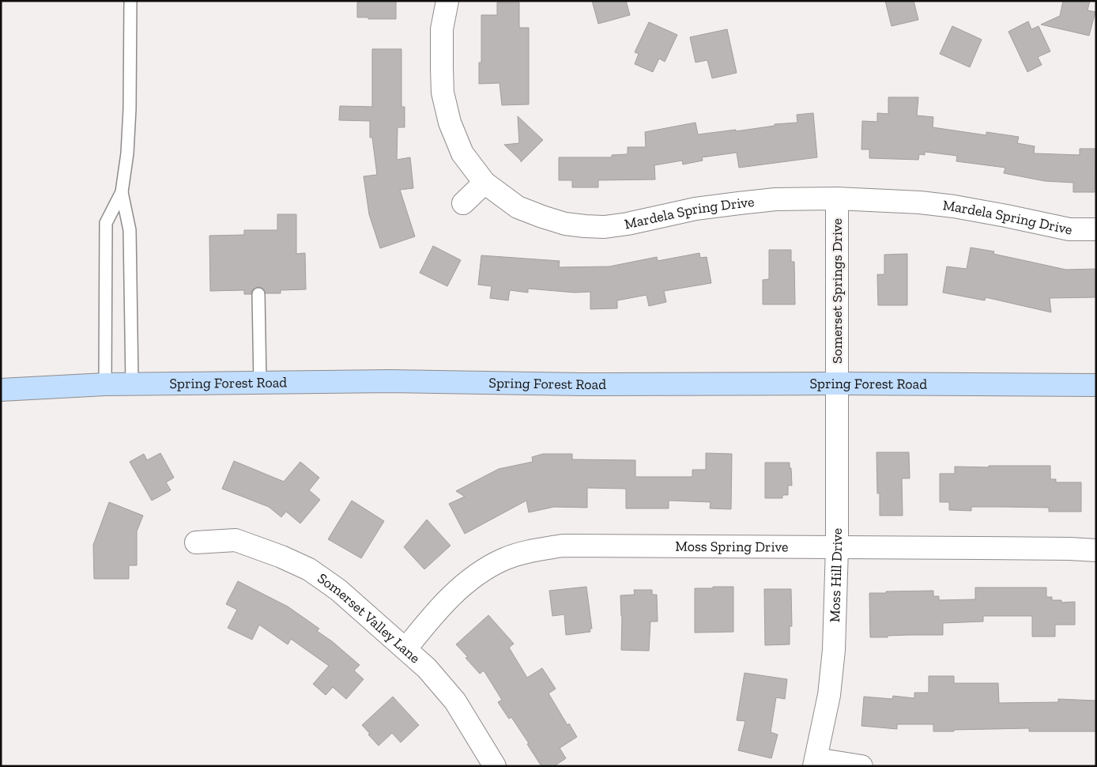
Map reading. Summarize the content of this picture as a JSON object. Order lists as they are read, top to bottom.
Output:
{
  "streets": {
    "main road": ["Spring Forest Road"],
    "street": [
      "Mardela Spring Drive",
      "Somerset Springs Drive",
      "Moss Spring Drive",
      "Moss Hill Drive",
      "Somerset Valley Lane"
    ]
  },
  "crossings": [
    ["Mardela Spring Drive", "Somerset Springs Drive"],
    ["Somerset Springs Drive", "Spring Forest Road"],
    ["Somerset Springs Drive", "Moss Hill Drive"],
    ["Spring Forest Road", "Moss Hill Drive"],
    ["Moss Spring Drive", "Moss Hill Drive"],
    ["Moss Spring Drive", "Somerset Valley Lane"]
  ]
}
